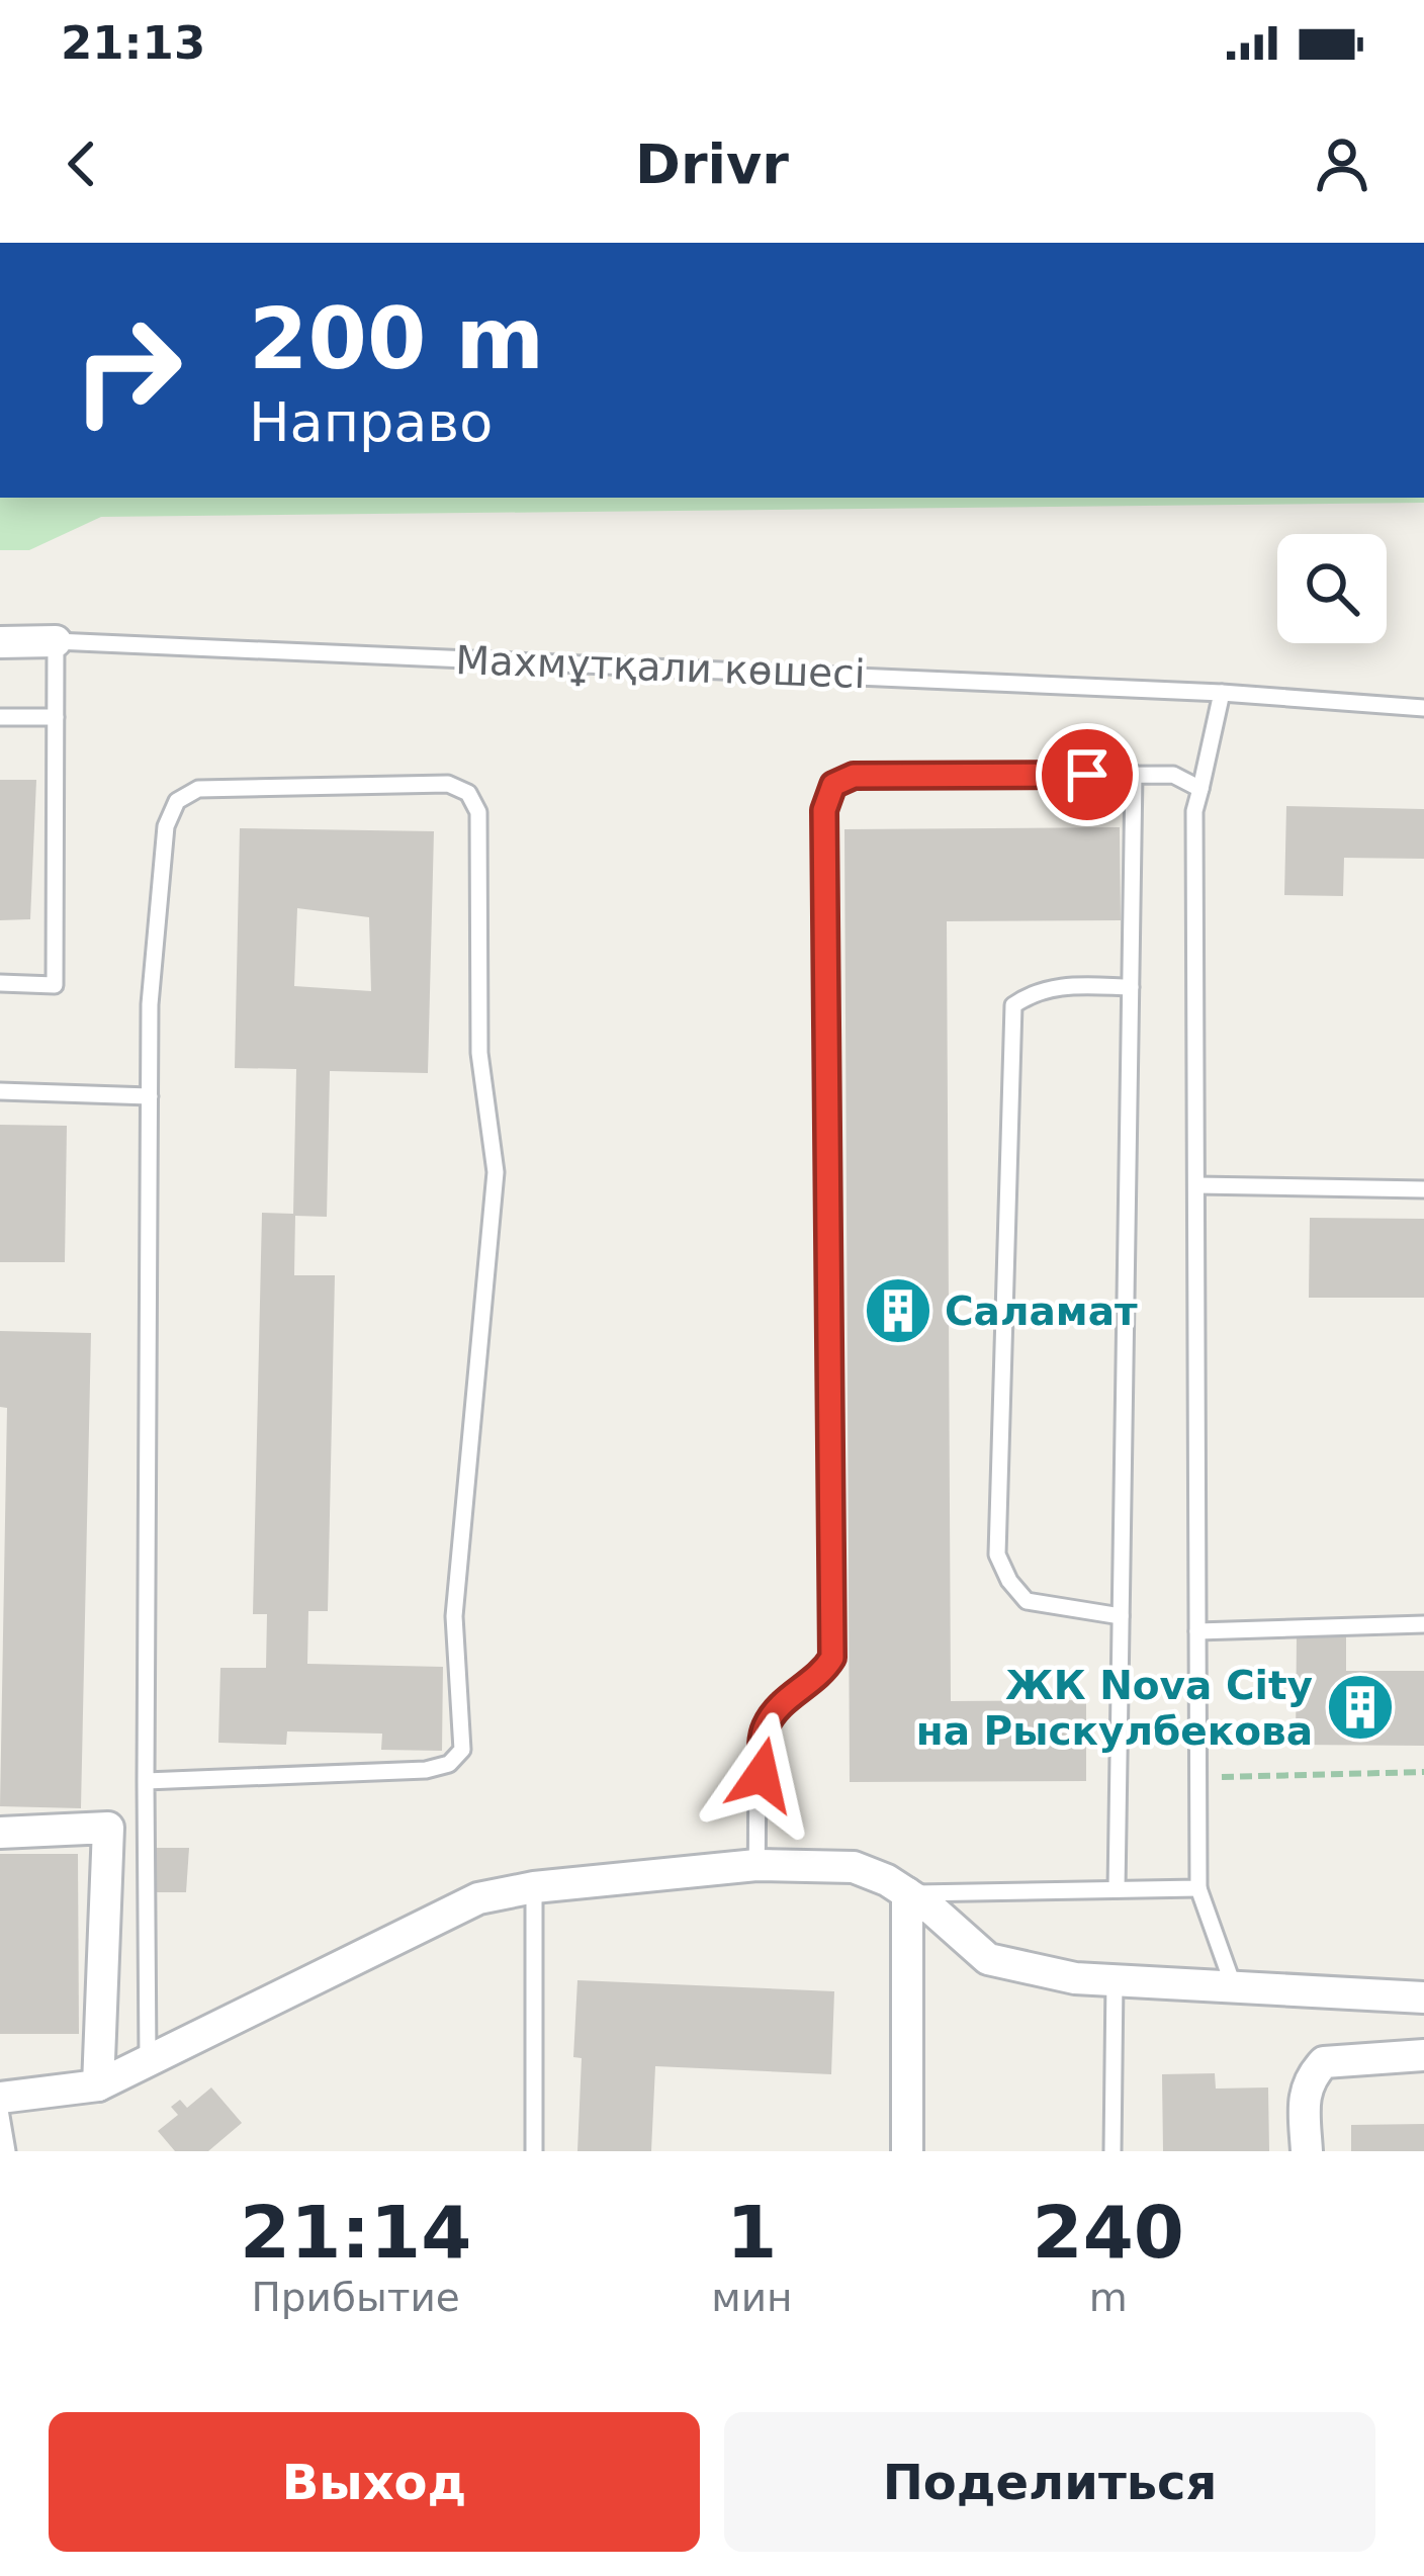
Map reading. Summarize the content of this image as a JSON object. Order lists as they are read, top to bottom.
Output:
{
  "streets": {
    "street": ["Махмұтқали көшесі"]
  },
  "places": {
    "building": ["Саламат", "ЖК Nova City на Рыскулбекова"]
  },
  "page": {
    "status": "21:13",
    "header": "Drivr",
    "turn": ["200 m", "Направо"],
    "eta": [
      "21:14",
      "Прибытие",
      "1",
      "мин",
      "240",
      "m"
    ],
    "buttons": ["Выход", "Поделиться"]
  }
}
